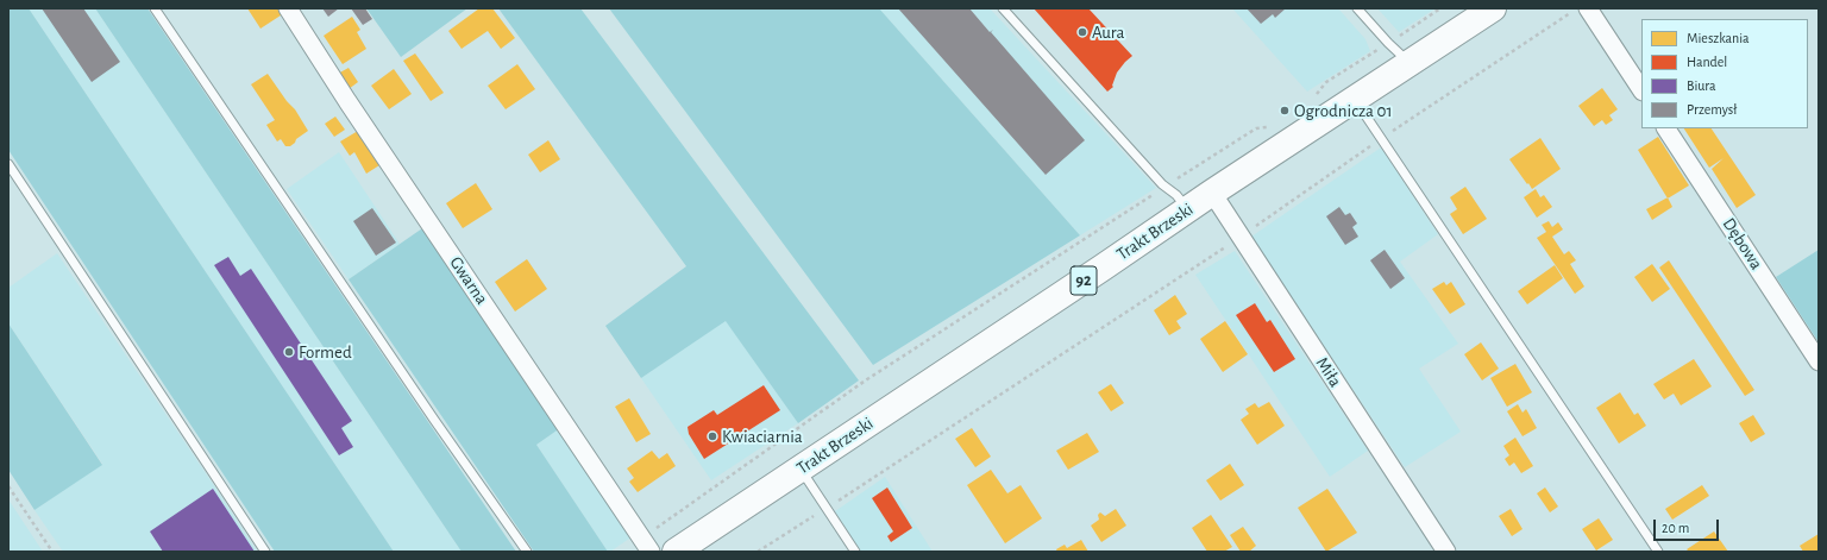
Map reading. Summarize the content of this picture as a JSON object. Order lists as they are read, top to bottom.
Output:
{
  "streets": {
    "main road": ["Trakt Brzeski", "92"],
    "street": ["Dębowa", "Gwarna", "Miła"]
  },
  "crossings": [
    ["Trakt Brzeski", "Miła"]
  ],
  "places": [
    "Aura",
    "Ogrodnicza 01",
    "Formed",
    "Kwiaciarnia"
  ],
  "legend": [
    "Mieszkania",
    "Handel",
    "Biura",
    "Przemysł"
  ],
  "scale_bar": "20 m"
}
